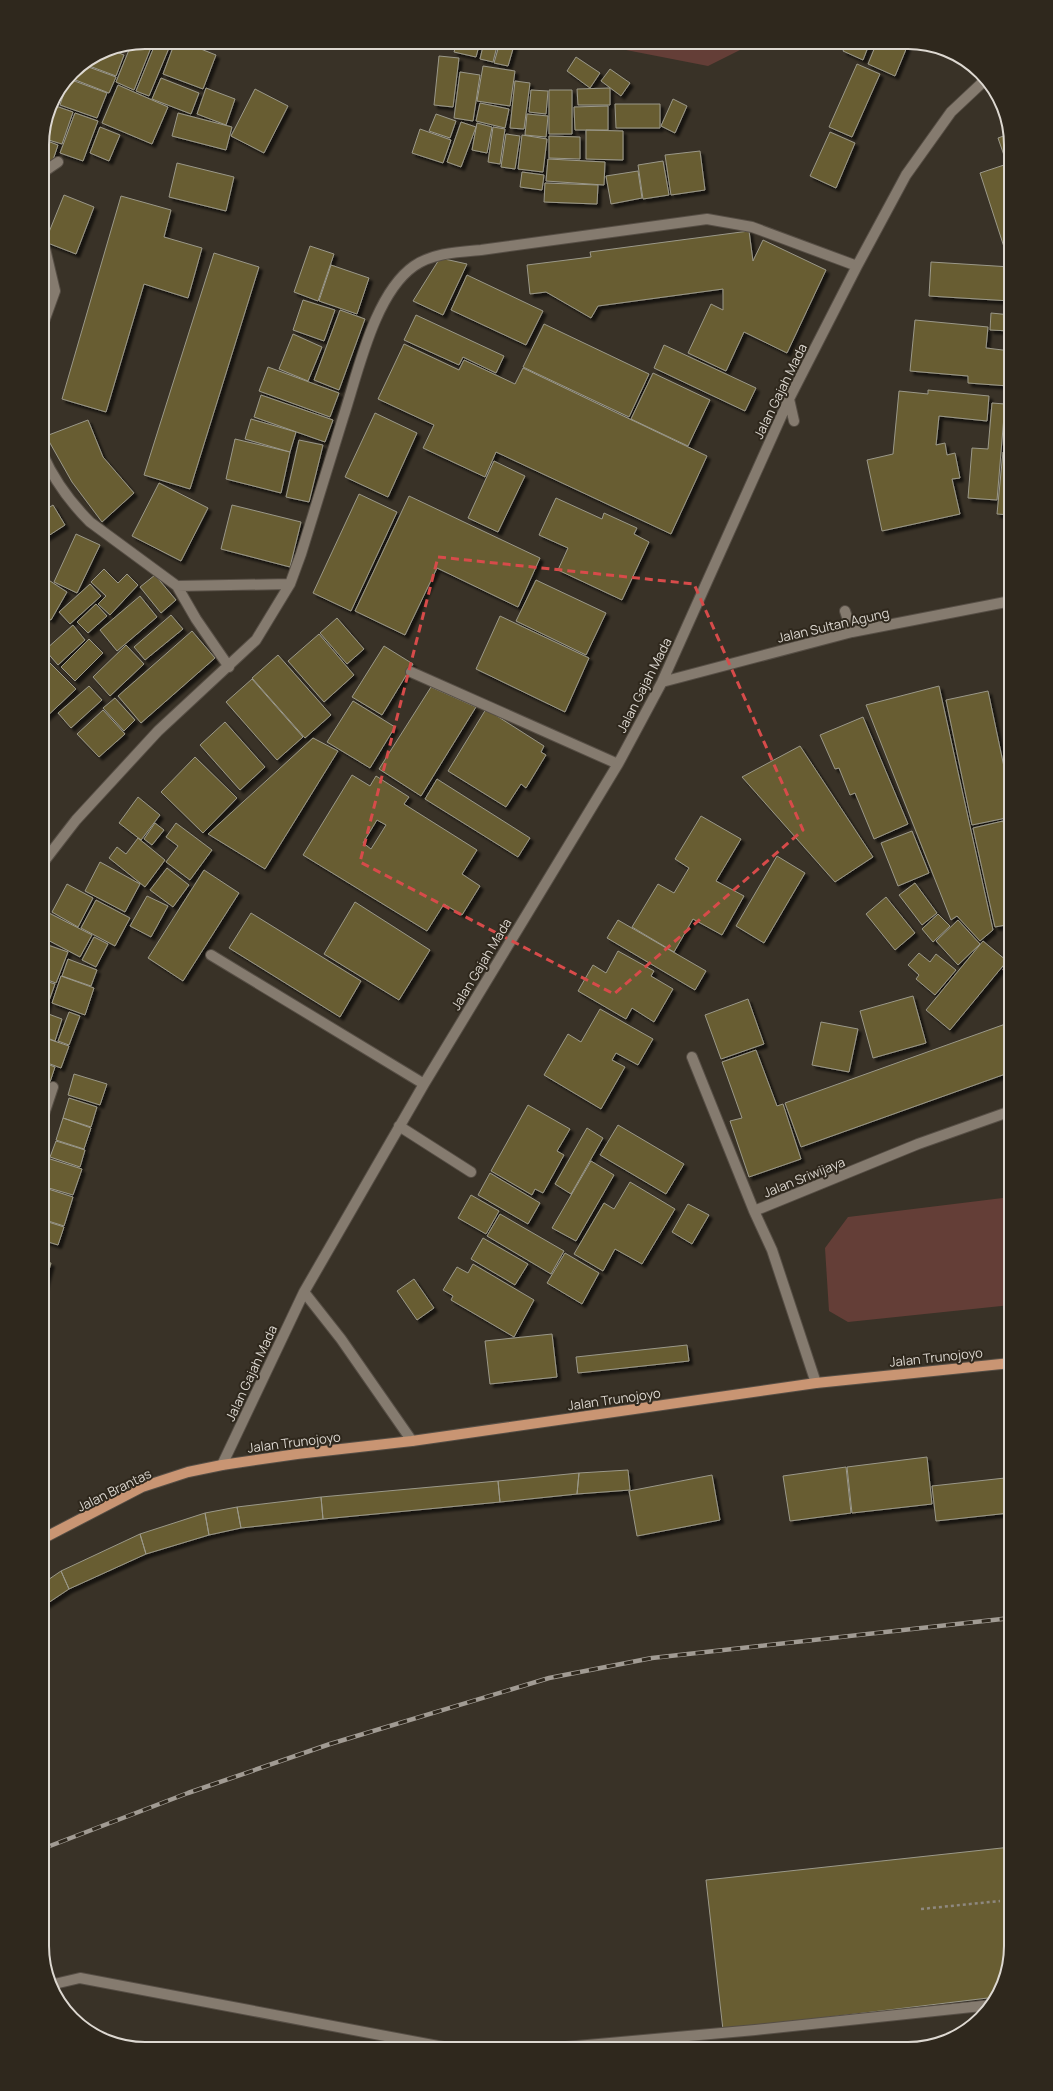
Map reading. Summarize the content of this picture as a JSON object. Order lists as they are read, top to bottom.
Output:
{
  "streets": {
    "main road": ["Jalan Trunojoyo", "Jalan Brantas"],
    "street": ["Jalan Gajah Mada", "Jalan Sultan Agung", "Jalan Sriwijaya"]
  },
  "crossings": [
    ["Jalan Gajah Mada", "Jalan Sultan Agung"],
    ["Jalan Gajah Mada", "Jalan Trunojoyo"],
    ["Jalan Gajah Mada", "Jalan Brantas"],
    ["Jalan Sriwijaya", "Jalan Trunojoyo"],
    ["Jalan Trunojoyo", "Jalan Brantas"]
  ]
}
